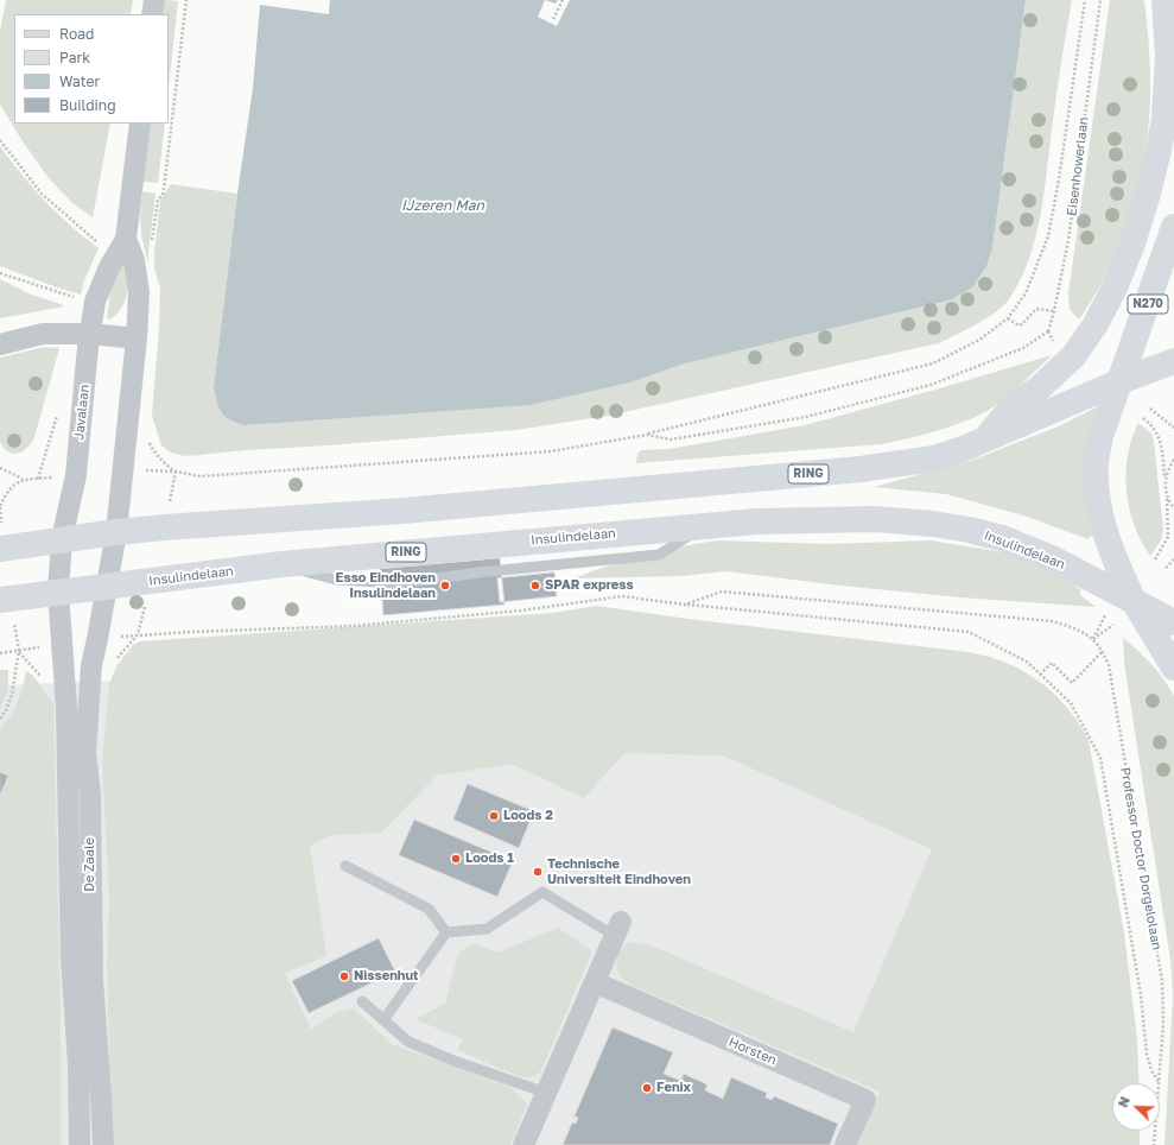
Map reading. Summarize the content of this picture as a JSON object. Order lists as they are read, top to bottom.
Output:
{
  "streets": {
    "main road": ["N270", "RING", "Insulindelaan"],
    "street": ["Javalaan", "De Zaale", "Horsten"],
    "path": ["Eisenhowerlaan", "Professor Doctor Dorgelolaan"]
  },
  "crossings": [
    ["N270", "RING"],
    ["Javalaan", "RING"],
    ["Javalaan", "Insulindelaan"],
    ["Javalaan", "De Zaale"],
    ["RING", "Insulindelaan"],
    ["Insulindelaan", "De Zaale"]
  ],
  "water": ["IJzeren Man"],
  "places": [
    "Esso Eindhoven Insulindelaan",
    "SPAR express",
    "Loods 2",
    "Loods 1",
    "Technische Universiteit Eindhoven",
    "Nissenhut",
    "Fenix"
  ],
  "legend": [
    "Road",
    "Park",
    "Water",
    "Building"
  ],
  "north": "top left"
}
